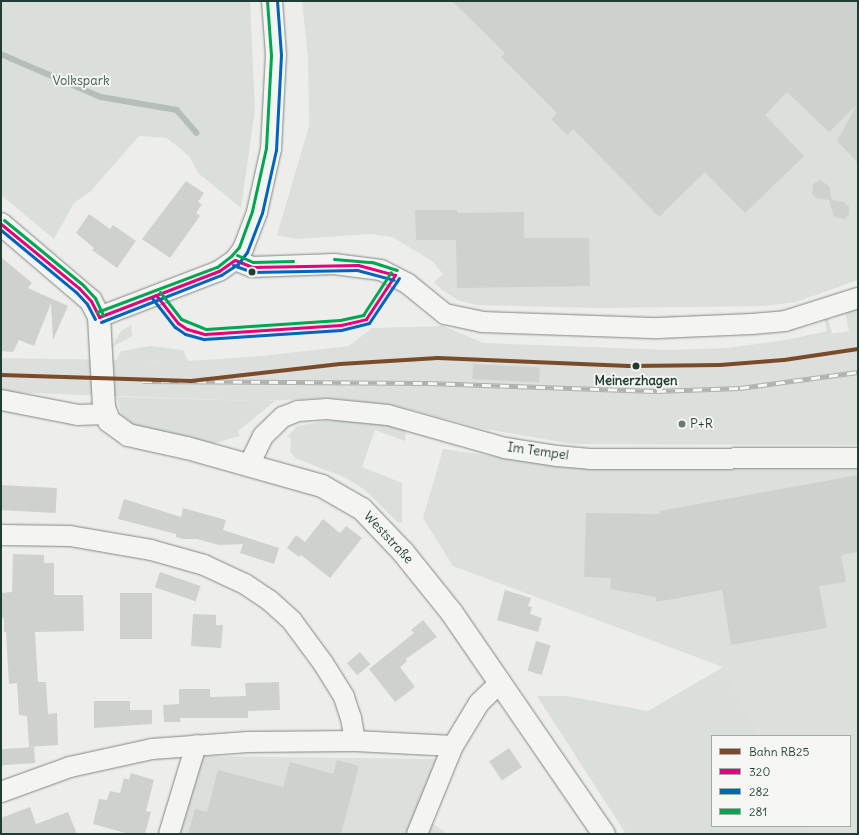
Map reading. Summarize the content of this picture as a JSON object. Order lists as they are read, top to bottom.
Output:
{
  "streets": {
    "main road": ["Weststraße"],
    "street": ["Im Tempel"]
  },
  "crossings": [
    ["Im Tempel", "Weststraße"]
  ],
  "parks": ["Volkspark"],
  "places": ["Meinerzhagen", "P+R"],
  "lines": [
    "transit line 282",
    "transit line 281",
    "transit line 320",
    "rail line RB25"
  ],
  "legend": [
    "Bahn RB25",
    "320",
    "282",
    "281"
  ]
}
